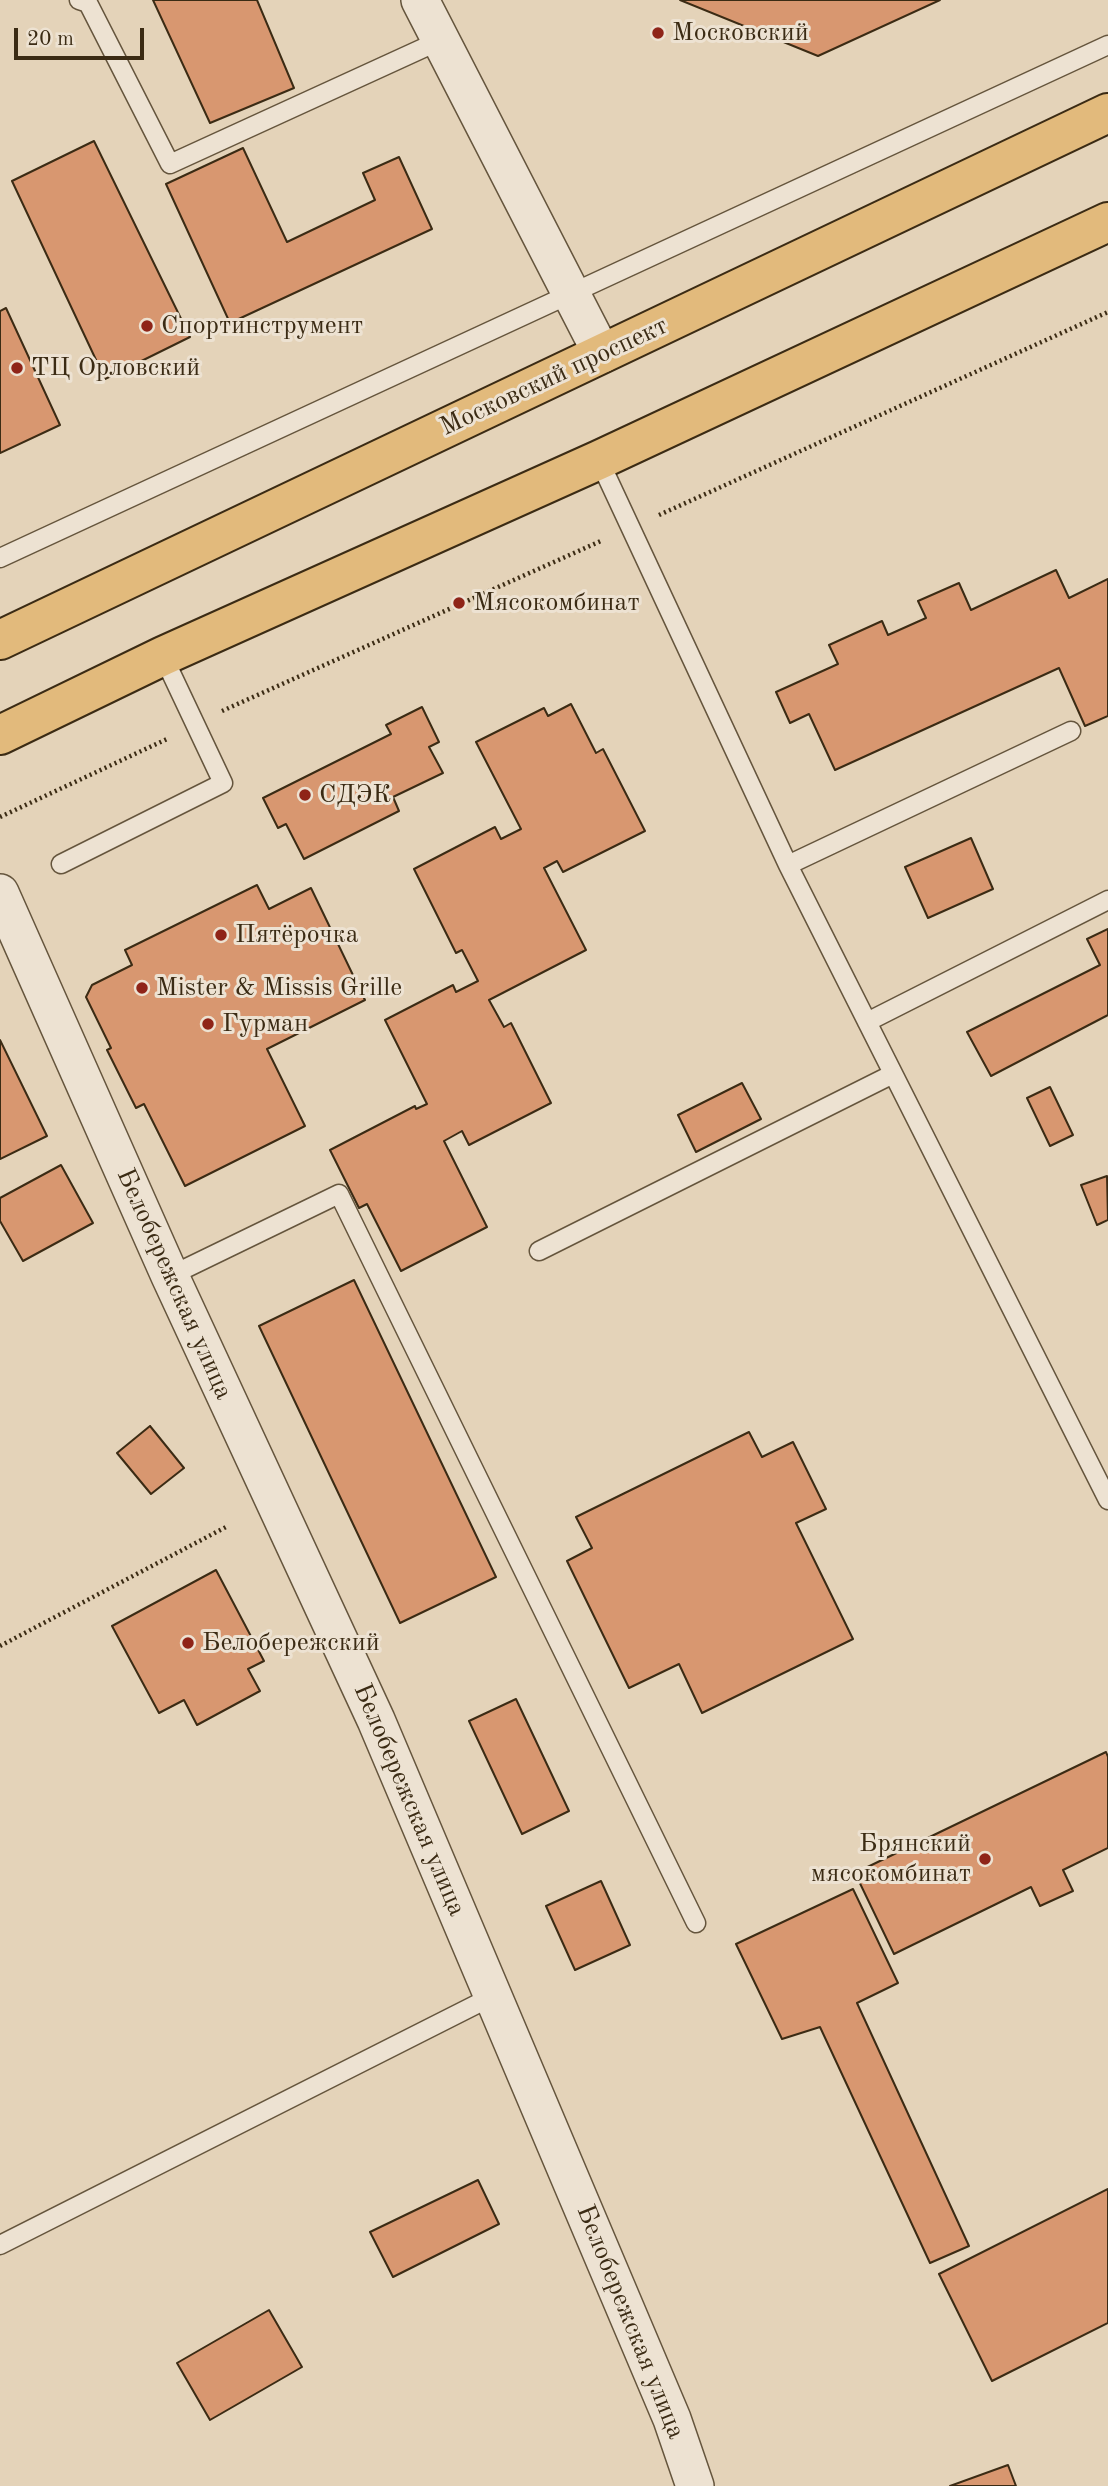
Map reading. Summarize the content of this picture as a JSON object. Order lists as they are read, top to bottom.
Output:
{
  "streets": {
    "main road": ["Московский проспект"],
    "street": ["Белобережская улица"]
  },
  "places": [
    "Московский",
    "Спортинструмент",
    "ТЦ Орловский",
    "Мясокомбинат",
    "СДЭК",
    "Пятёрочка",
    "Mister & Missis Grille",
    "Гурман",
    "Белобережский",
    "Брянский мясокомбинат"
  ],
  "scale_bar": "20 m"
}
